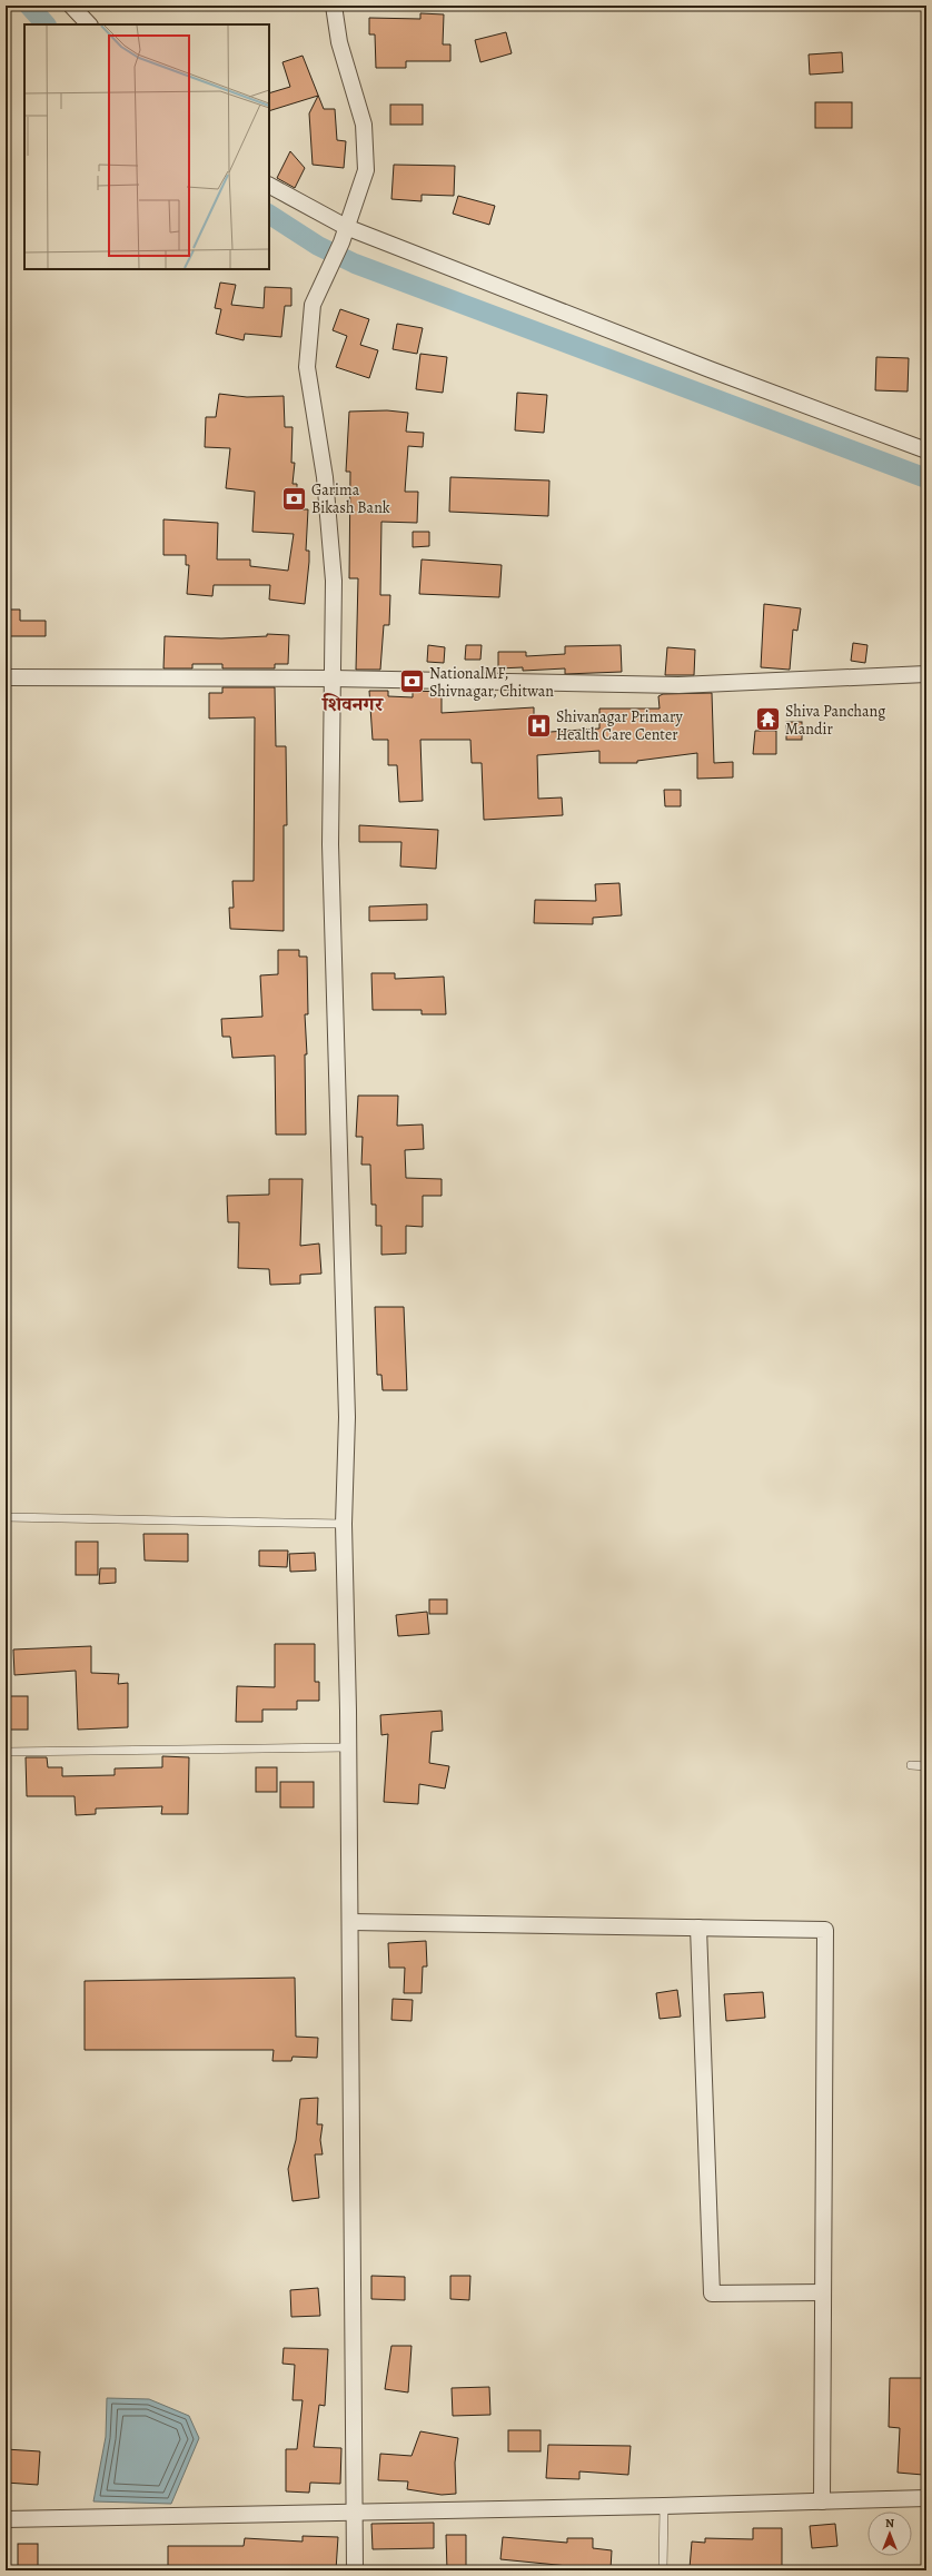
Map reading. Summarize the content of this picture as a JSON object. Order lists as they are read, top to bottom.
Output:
{
  "districts": ["शिवनगर"],
  "places": {
    "bank": ["Garima Bikash Bank", "NationalMF, Shivnagar, Chitwan"],
    "temple": ["Shiva Panchang Mandir"],
    "hospital": ["Shivanagar Primary Health Care Center"]
  },
  "north": "top"
}
